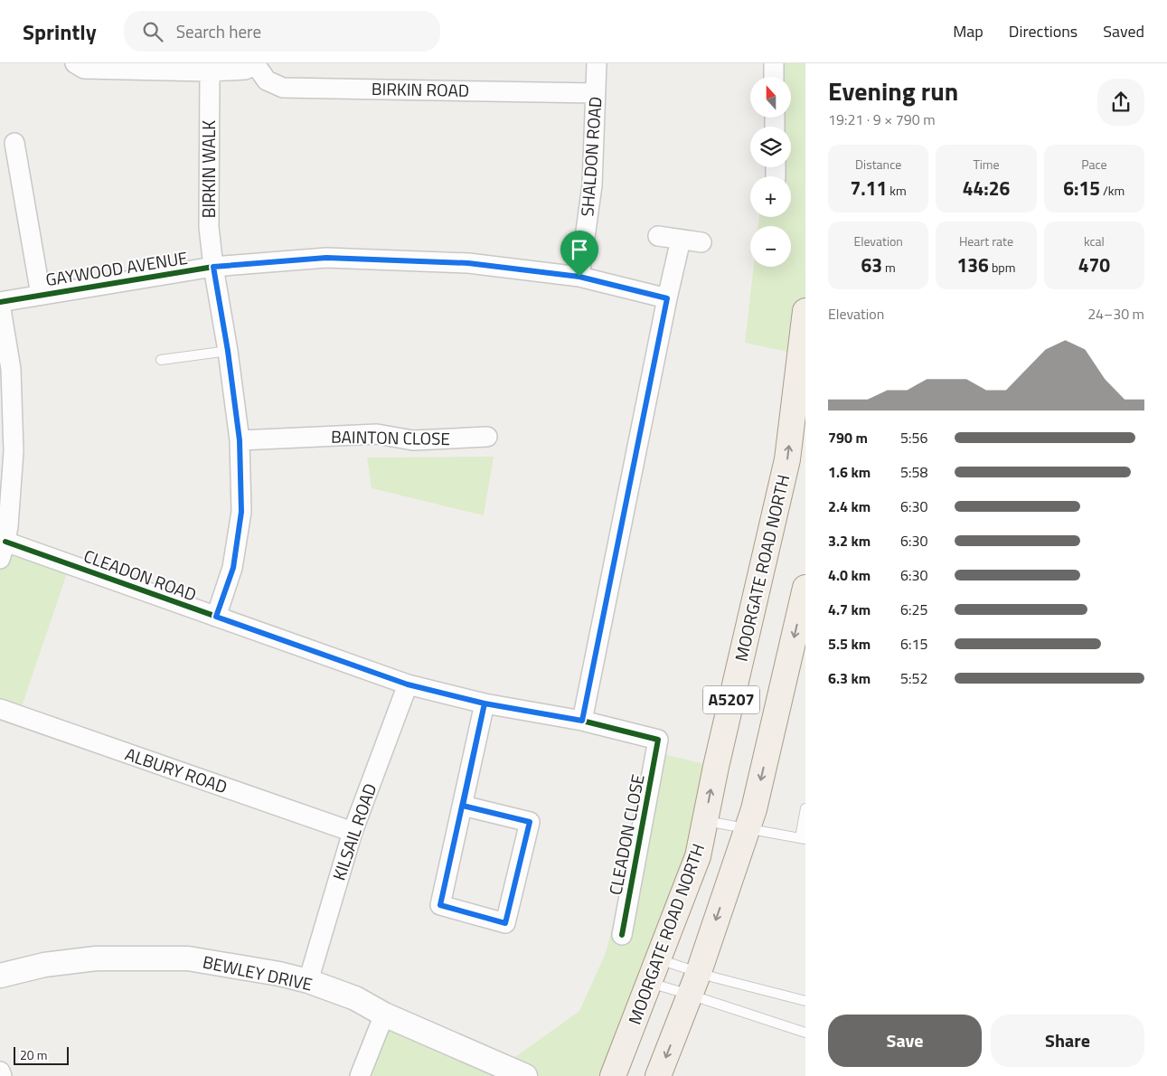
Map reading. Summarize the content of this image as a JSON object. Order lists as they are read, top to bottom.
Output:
{
  "streets": {
    "main road": ["MOORGATE ROAD NORTH", "A5207"],
    "street": [
      "BIRKIN ROAD",
      "SHALDON ROAD",
      "BIRKIN WALK",
      "GAYWOOD AVENUE",
      "BAINTON CLOSE",
      "CLEADON ROAD",
      "ALBURY ROAD",
      "KILSAIL ROAD",
      "CLEADON CLOSE",
      "BEWLEY DRIVE"
    ]
  },
  "crossings": [
    ["BIRKIN ROAD", "SHALDON ROAD"],
    ["SHALDON ROAD", "GAYWOOD AVENUE"],
    ["BIRKIN WALK", "GAYWOOD AVENUE"],
    ["BIRKIN WALK", "BAINTON CLOSE"],
    ["BIRKIN WALK", "CLEADON ROAD"],
    ["CLEADON ROAD", "KILSAIL ROAD"],
    ["CLEADON ROAD", "CLEADON CLOSE"],
    ["ALBURY ROAD", "KILSAIL ROAD"],
    ["KILSAIL ROAD", "BEWLEY DRIVE"]
  ],
  "scale_bar": "20 m",
  "north": "top",
  "page": {
    "header": "Sprintly",
    "search": "Search here",
    "nav": ["Map", "Directions", "Saved"],
    "heading": ["Evening run", "19:21 · 9 × 790 m"],
    "map_buttons": ["+", "−"],
    "stats": [
      ["Distance", "7.11 km"],
      ["Time", "44:26"],
      ["Pace", "6:15 /km"],
      ["Elevation", "63 m"],
      ["Heart rate", "136 bpm"],
      ["kcal", "470"]
    ],
    "chart": ["Elevation", "24–30 m"],
    "list": [
      {
        "name": "790 m",
        "note": "5:56"
      },
      {
        "name": "1.6 km",
        "note": "5:58"
      },
      {
        "name": "2.4 km",
        "note": "6:30"
      },
      {
        "name": "3.2 km",
        "note": "6:30"
      },
      {
        "name": "4.0 km",
        "note": "6:30"
      },
      {
        "name": "4.7 km",
        "note": "6:25"
      },
      {
        "name": "5.5 km",
        "note": "6:15"
      },
      {
        "name": "6.3 km",
        "note": "5:52"
      }
    ],
    "buttons": ["Save", "Share"],
    "scale": "20 m"
  }
}
